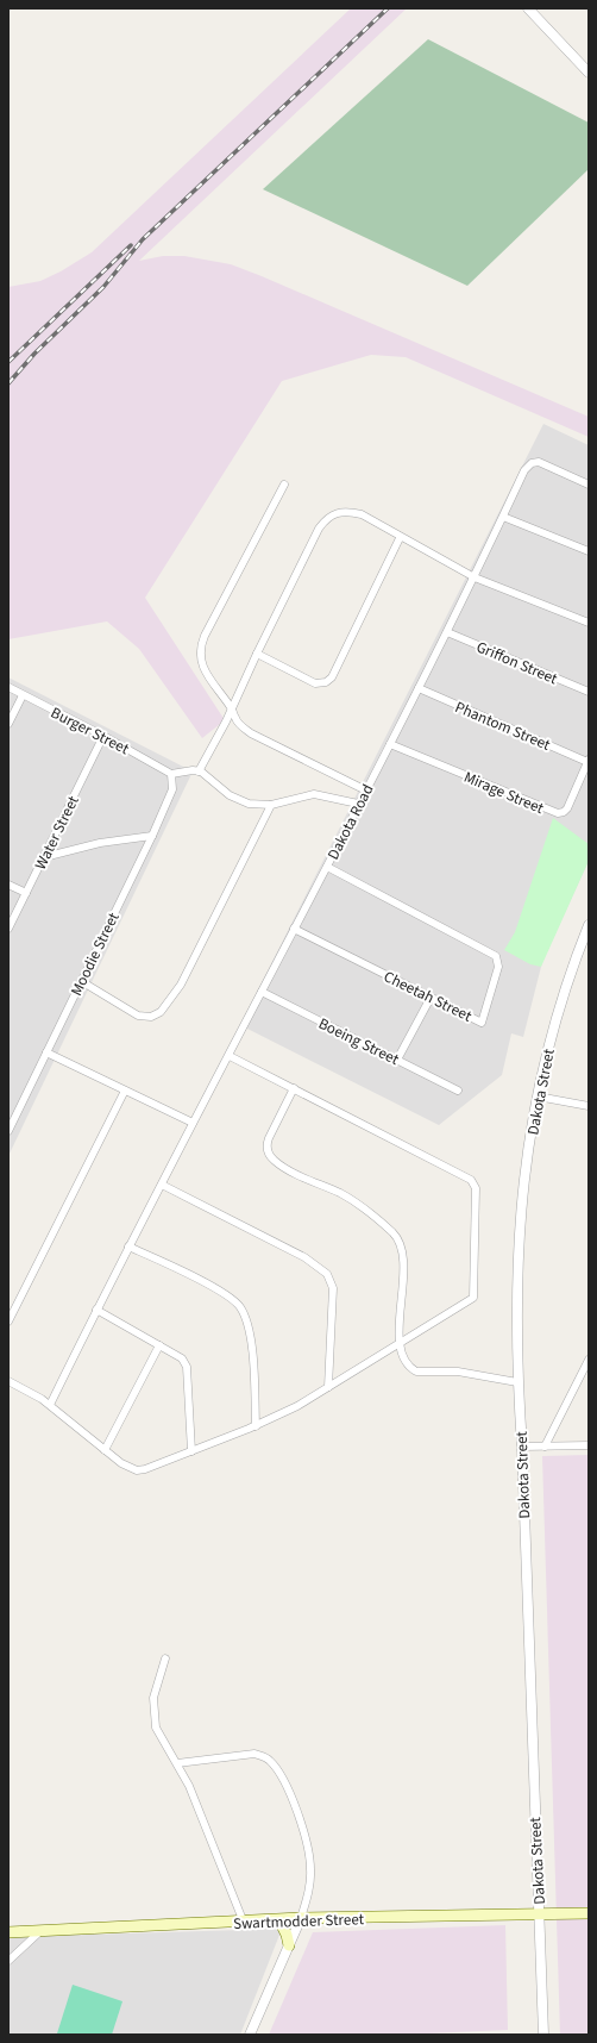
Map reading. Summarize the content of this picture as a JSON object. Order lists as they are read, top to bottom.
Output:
{
  "streets": {
    "main road": ["Swartmodder Street"],
    "street": [
      "Griffon Street",
      "Phantom Street",
      "Burger Street",
      "Mirage Street",
      "Dakota Road",
      "Water Street",
      "Moodie Street",
      "Cheetah Street",
      "Boeing Street",
      "Dakota Street"
    ]
  },
  "crossings": [
    ["Griffon Street", "Dakota Road"],
    ["Phantom Street", "Mirage Street"],
    ["Phantom Street", "Dakota Road"],
    ["Burger Street", "Water Street"],
    ["Burger Street", "Moodie Street"],
    ["Mirage Street", "Dakota Road"],
    ["Dakota Road", "Cheetah Street"],
    ["Dakota Road", "Boeing Street"],
    ["Dakota Street", "Swartmodder Street"]
  ]
}
